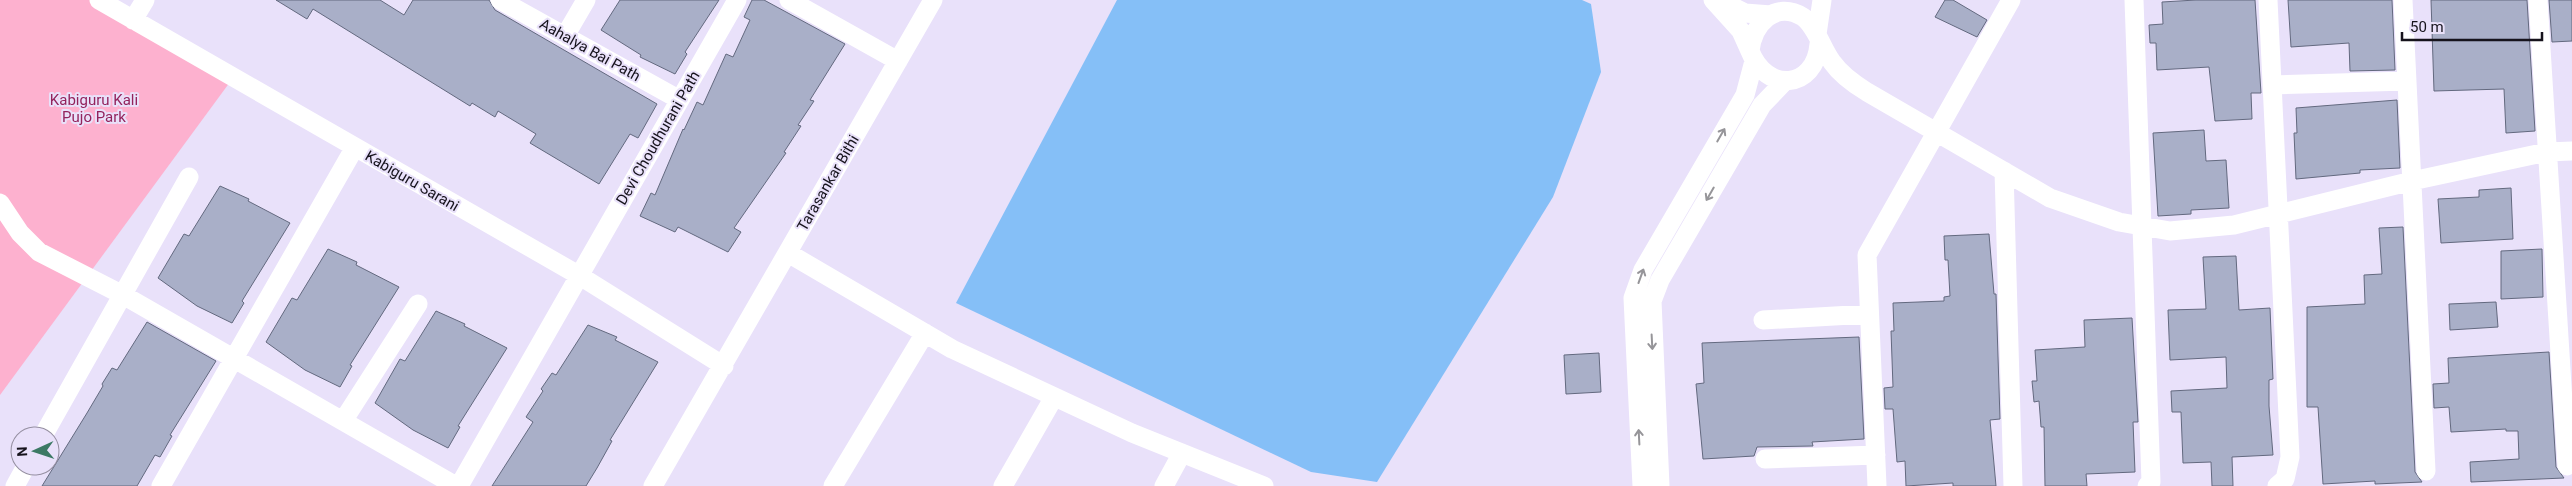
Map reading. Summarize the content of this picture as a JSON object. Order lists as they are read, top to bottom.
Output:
{
  "streets": {
    "street": [
      "Aahalya Bai Path",
      "Devi Choudhurani Path",
      "Kabiguru Sarani",
      "Tarasankar Bithi"
    ]
  },
  "crossings": [
    ["Aahalya Bai Path", "Devi Choudhurani Path"],
    ["Devi Choudhurani Path", "Kabiguru Sarani"],
    ["Kabiguru Sarani", "Tarasankar Bithi"]
  ],
  "parks": ["Kabiguru Kali Pujo Park"],
  "scale_bar": "50 m",
  "north": "left"
}
